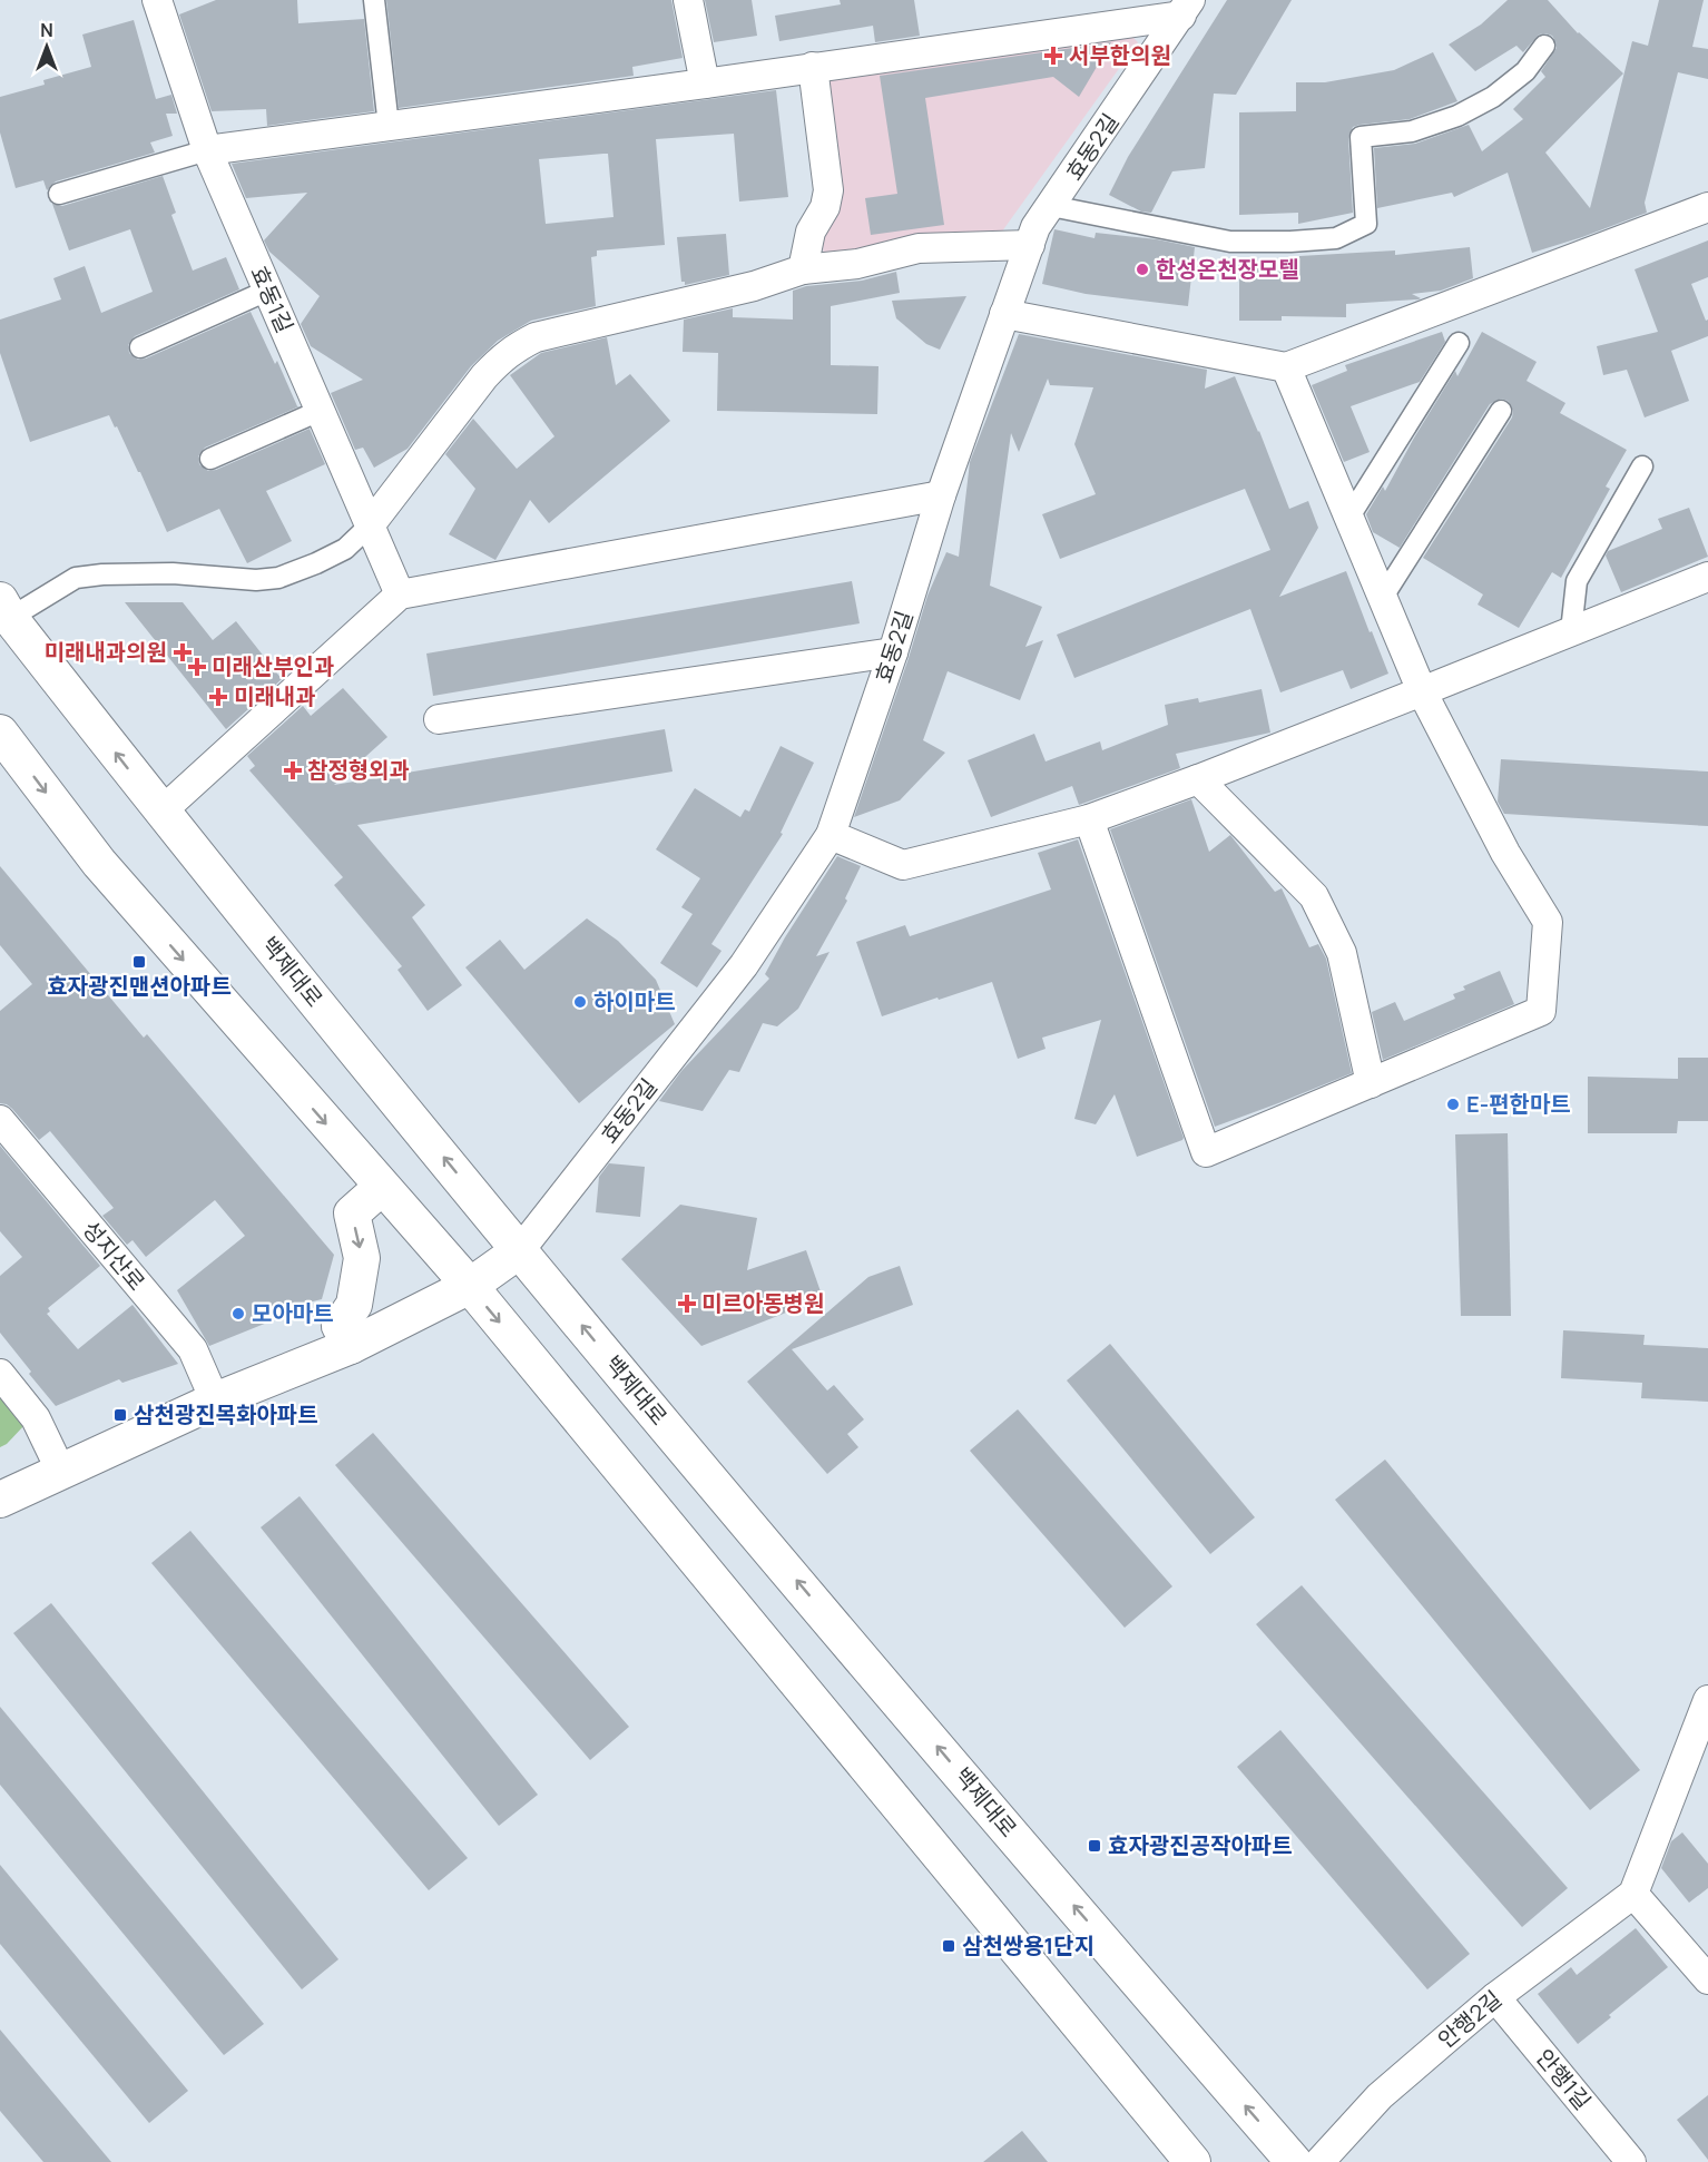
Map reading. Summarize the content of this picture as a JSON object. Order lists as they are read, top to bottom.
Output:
{
  "streets": {
    "street": [
      "효동2길",
      "효동1길",
      "백제대로",
      "성지산로",
      "안행2길",
      "안행1길"
    ]
  },
  "crossings": [
    ["효동2길", "백제대로"],
    ["안행2길", "안행1길"]
  ],
  "places": {
    "health": [
      "서부한의원",
      "미래내과의원",
      "미래산부인과",
      "미래내과",
      "참정형외과",
      "미르아동병원"
    ],
    "other": [
      "한성온천장모텔",
      "하이마트",
      "E-편한마트",
      "모아마트"
    ],
    "transit": [
      "효자광진맨션아파트",
      "삼천광진목화아파트",
      "효자광진공작아파트",
      "삼천쌍용1단지"
    ]
  },
  "north": "top"
}
